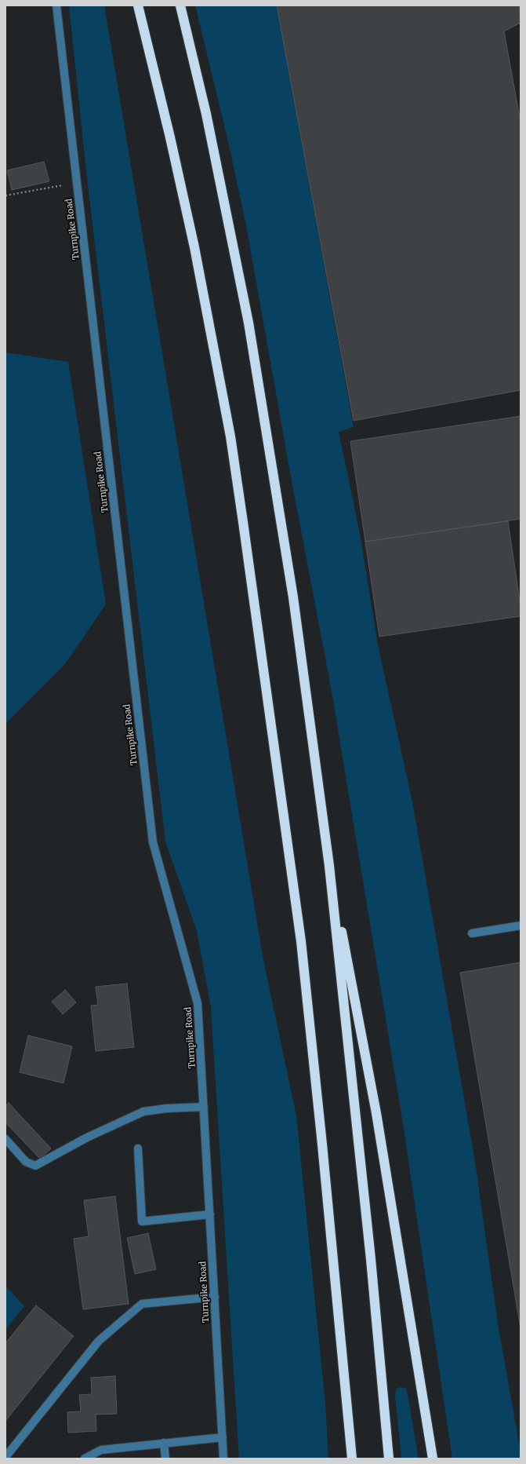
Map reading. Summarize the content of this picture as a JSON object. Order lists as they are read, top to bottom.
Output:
{
  "streets": {
    "street": ["Turnpike Road"]
  }
}
